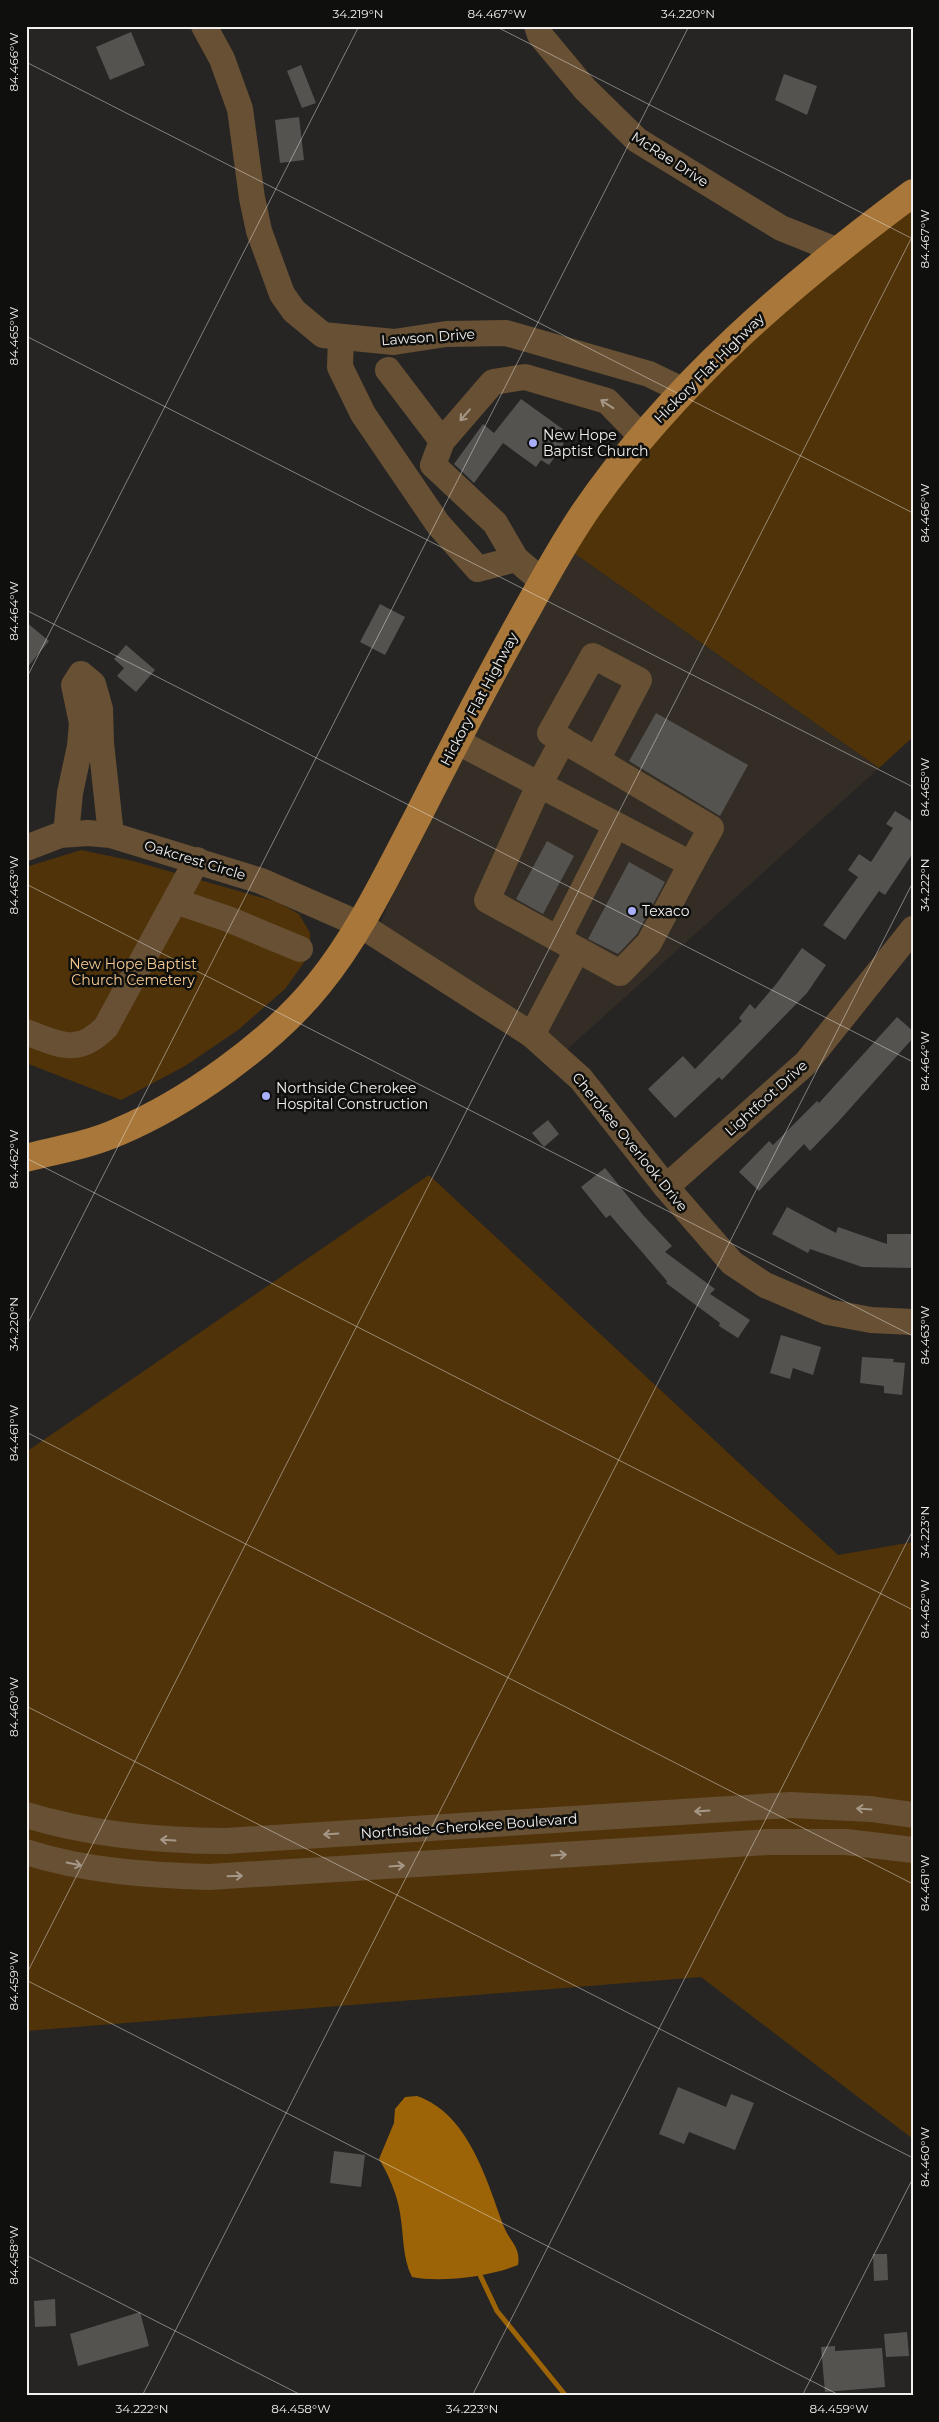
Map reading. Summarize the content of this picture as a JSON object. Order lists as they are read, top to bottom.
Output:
{
  "streets": {
    "main road": ["Hickory Flat Highway"],
    "street": [
      "McRae Drive",
      "Lawson Drive",
      "Oakcrest Circle",
      "Lightfoot Drive",
      "Cherokee Overlook Drive",
      "Northside-Cherokee Boulevard"
    ]
  },
  "crossings": [
    ["McRae Drive", "Hickory Flat Highway"],
    ["Lawson Drive", "Hickory Flat Highway"],
    ["Hickory Flat Highway", "Oakcrest Circle"],
    ["Hickory Flat Highway", "Cherokee Overlook Drive"],
    ["Oakcrest Circle", "Cherokee Overlook Drive"],
    ["Lightfoot Drive", "Cherokee Overlook Drive"]
  ],
  "parks": ["New Hope Baptist Church Cemetery"],
  "places": ["New Hope Baptist Church", "Texaco", "Northside Cherokee Hospital Construction"],
  "coordinates": [
    "34.219°N",
    "84.467°W",
    "34.220°N",
    "84.466°W",
    "84.465°W",
    "84.464°W",
    "84.463°W",
    "34.222°N",
    "84.462°W",
    "84.461°W",
    "34.223°N",
    "84.460°W",
    "84.459°W",
    "84.458°W"
  ]
}
